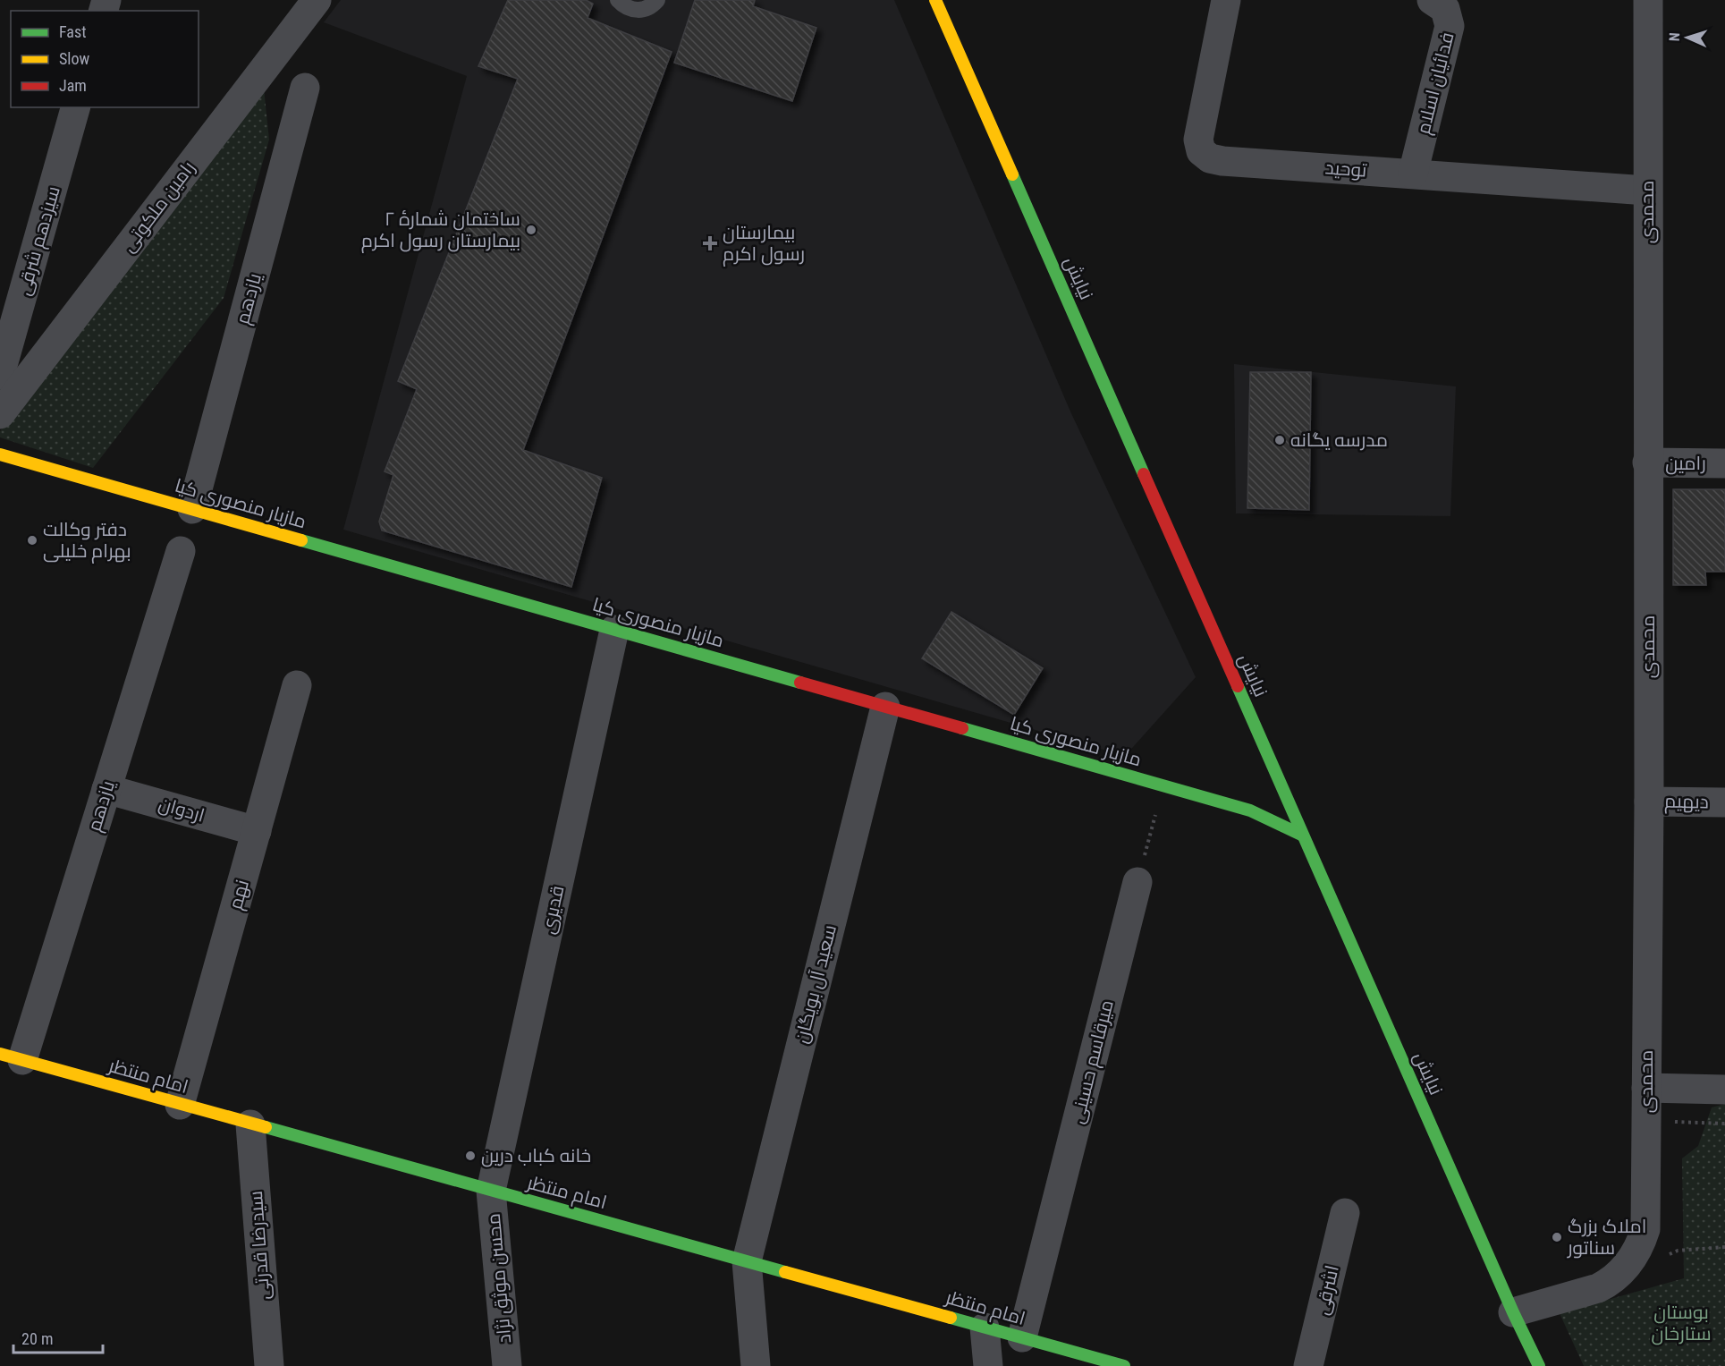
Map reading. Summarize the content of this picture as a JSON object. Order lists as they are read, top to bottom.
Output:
{
  "streets": {
    "main road": ["نیایش", "مازیار منصوری کیا", "امام منتظر"],
    "street": [
      "فدائیان اسلام",
      "توحید",
      "رامین ملکوتی",
      "محمدی",
      "سیزدهم شرقی",
      "یازدهم",
      "رامین",
      "دیهیم",
      "اردوان",
      "نهم",
      "قدیری",
      "سعید آل بویگان",
      "میرقاسم حسینی",
      "سیدرضا قدرتی",
      "محسن موثق نژاد",
      "اشرقی"
    ]
  },
  "crossings": [
    ["فدائیان اسلام", "توحید"],
    ["توحید", "محمدی"],
    ["محمدی", "نیایش"],
    ["محمدی", "رامین"],
    ["محمدی", "دیهیم"],
    ["نیایش", "مازیار منصوری کیا"],
    ["یازدهم", "مازیار منصوری کیا"],
    ["یازدهم", "اردوان"],
    ["یازدهم", "امام منتظر"],
    ["مازیار منصوری کیا", "قدیری"],
    ["مازیار منصوری کیا", "سعید آل بویگان"],
    ["اردوان", "نهم"],
    ["نهم", "امام منتظر"],
    ["قدیری", "امام منتظر"],
    ["قدیری", "محسن موثق نژاد"],
    ["سعید آل بویگان", "امام منتظر"],
    ["میرقاسم حسینی", "امام منتظر"],
    ["امام منتظر", "سیدرضا قدرتی"],
    ["امام منتظر", "محسن موثق نژاد"]
  ],
  "parks": ["بوستان ستارخان"],
  "places": {
    "other": [
      "ساختمان شمارهٔ ۲ بیمارستان رسول اکرم",
      "مدرسه یگانه",
      "دفتر وکالت بهرام خلیلی",
      "خانه کباب درین",
      "املاک بزرگ سناتور"
    ],
    "health": ["بیمارستان رسول اکرم"]
  },
  "legend": ["Fast", "Slow", "Jam"],
  "scale_bar": "20 m",
  "north": "left"
}
